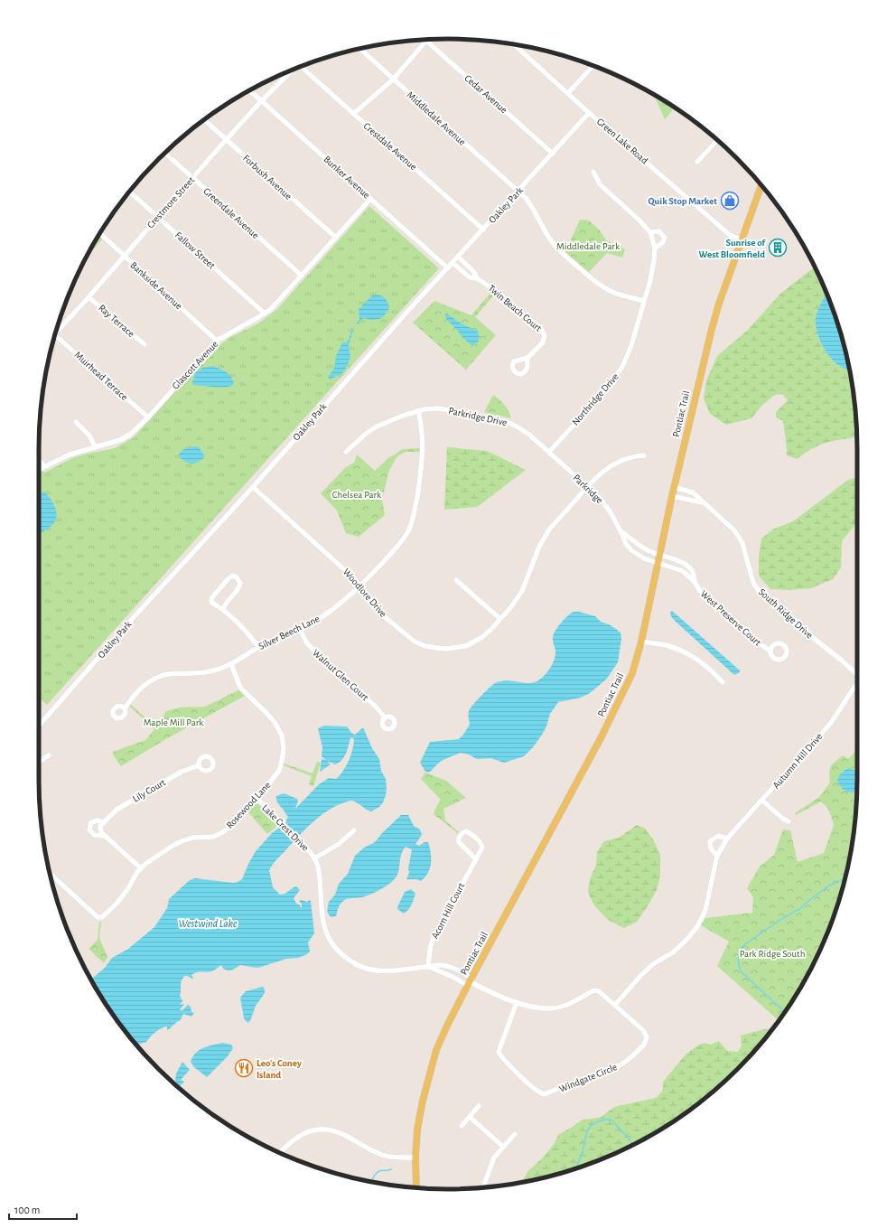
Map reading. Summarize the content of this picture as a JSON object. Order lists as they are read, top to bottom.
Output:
{
  "streets": {
    "main road": ["Pontiac Trail"],
    "street": [
      "Cedar Avenue",
      "Middledale Avenue",
      "Green Lake Road",
      "Crestdale Avenue",
      "Forbush Avenue",
      "Bunker Avenue",
      "Crestmore Street",
      "Oakley Park",
      "Greendale Avenue",
      "Fallow Street",
      "Bankside Avenue",
      "Twin Beach Court",
      "Ray Terrace",
      "Glascott Avenue",
      "Muirhead Terrace",
      "Northridge Drive",
      "Parkridge Drive",
      "Parkridge",
      "Woodlore Drive",
      "South Ridge Drive",
      "West Preserve Court",
      "Silver Beech Lane",
      "Walnut Glen Court",
      "Autumn Hill Drive",
      "Lily Court",
      "Rosewood Lane",
      "Lake Crest Drive",
      "Acorn Hill Court",
      "Windgate Circle"
    ]
  },
  "crossings": [
    ["Cedar Avenue", "Oakley Park"],
    ["Middledale Avenue", "Oakley Park"],
    ["Middledale Avenue", "Northridge Drive"],
    ["Green Lake Road", "Oakley Park"],
    ["Green Lake Road", "Pontiac Trail"],
    ["Crestdale Avenue", "Oakley Park"],
    ["Forbush Avenue", "Crestmore Street"],
    ["Forbush Avenue", "Glascott Avenue"],
    ["Bunker Avenue", "Crestmore Street"],
    ["Bunker Avenue", "Oakley Park"],
    ["Bunker Avenue", "Glascott Avenue"],
    ["Crestmore Street", "Greendale Avenue"],
    ["Crestmore Street", "Fallow Street"],
    ["Crestmore Street", "Bankside Avenue"],
    ["Crestmore Street", "Ray Terrace"],
    ["Oakley Park", "Twin Beach Court"],
    ["Oakley Park", "Woodlore Drive"],
    ["Greendale Avenue", "Glascott Avenue"],
    ["Fallow Street", "Glascott Avenue"],
    ["Bankside Avenue", "Glascott Avenue"],
    ["Glascott Avenue", "Muirhead Terrace"],
    ["Northridge Drive", "Parkridge Drive"],
    ["Northridge Drive", "Parkridge"],
    ["Pontiac Trail", "Parkridge"],
    ["Pontiac Trail", "South Ridge Drive"],
    ["Pontiac Trail", "West Preserve Court"],
    ["Pontiac Trail", "Lake Crest Drive"],
    ["Pontiac Trail", "Windgate Circle"],
    ["Parkridge Drive", "Parkridge"],
    ["Parkridge Drive", "Silver Beech Lane"],
    ["Parkridge", "Woodlore Drive"],
    ["Parkridge", "West Preserve Court"],
    ["Woodlore Drive", "Silver Beech Lane"],
    ["Silver Beech Lane", "Walnut Glen Court"],
    ["Silver Beech Lane", "Rosewood Lane"],
    ["Autumn Hill Drive", "Windgate Circle"],
    ["Lily Court", "Rosewood Lane"],
    ["Rosewood Lane", "Lake Crest Drive"],
    ["Lake Crest Drive", "Acorn Hill Court"],
    ["Lake Crest Drive", "Windgate Circle"]
  ],
  "water": ["Westwind Lake"],
  "parks": [
    "Middledale Park",
    "Chelsea Park",
    "Maple Mill Park",
    "Park Ridge South"
  ],
  "places": {
    "shop": ["Quik Stop Market"],
    "building": ["Sunrise of West Bloomfield"],
    "restaurant": ["Leo's Coney Island"]
  },
  "scale_bar": "100 m"
}
